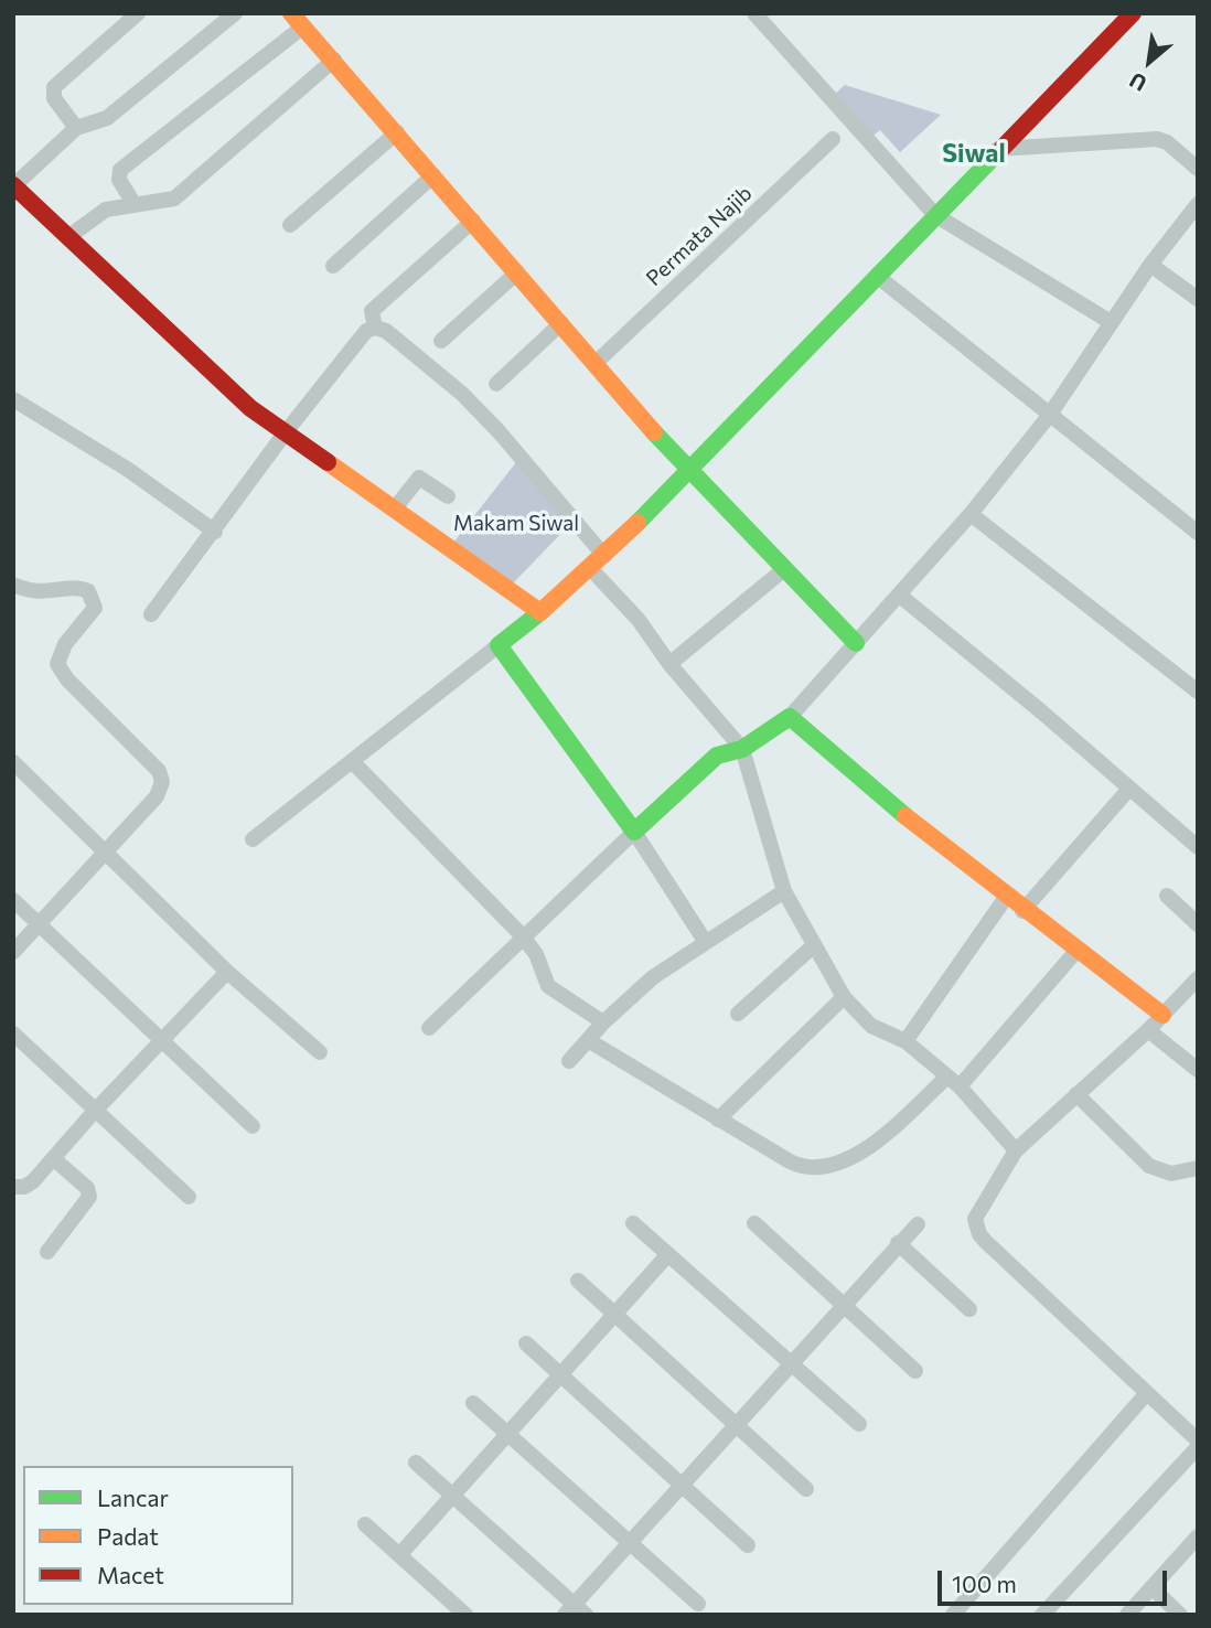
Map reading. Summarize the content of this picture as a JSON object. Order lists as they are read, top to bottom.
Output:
{
  "streets": {
    "street": ["Permata Najib"]
  },
  "districts": ["Siwal"],
  "parks": ["Makam Siwal"],
  "legend": ["Lancar", "Padat", "Macet"],
  "scale_bar": "100 m",
  "north": "bottom left"
}
